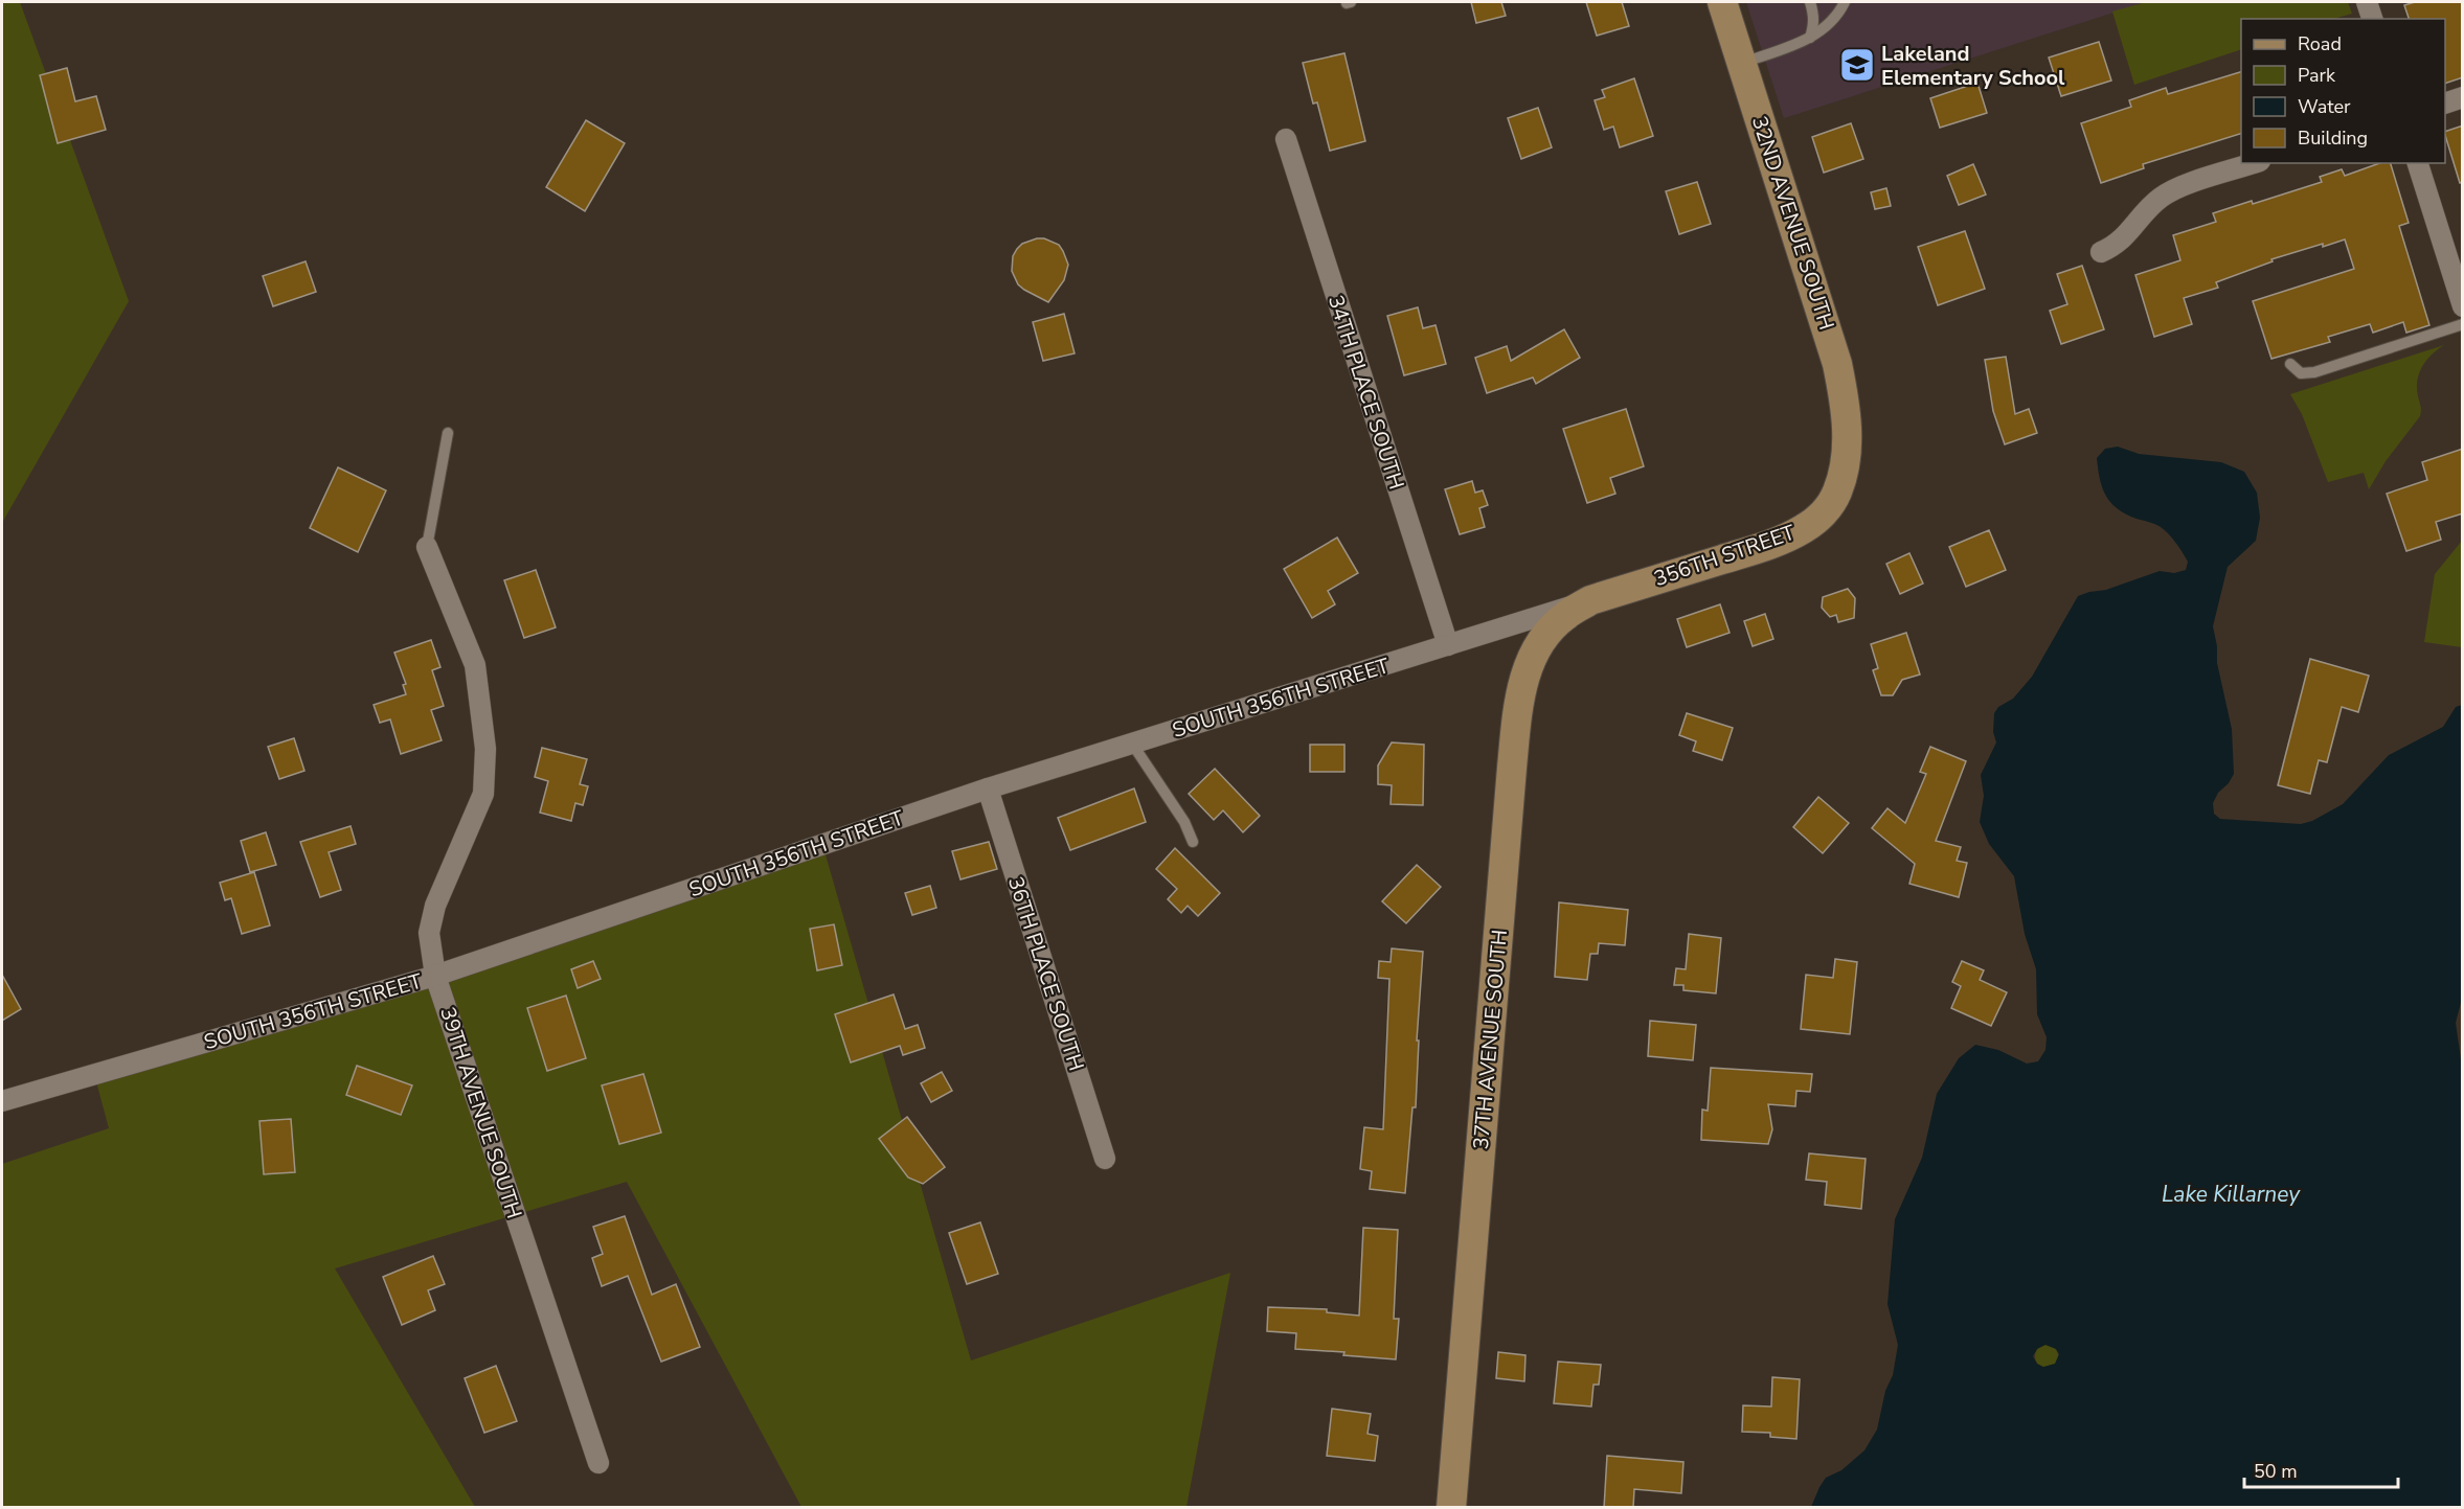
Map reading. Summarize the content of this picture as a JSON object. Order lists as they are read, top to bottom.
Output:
{
  "streets": {
    "street": [
      "32ND AVENUE SOUTH",
      "34TH PLACE SOUTH",
      "356TH STREET",
      "SOUTH 356TH STREET",
      "36TH PLACE SOUTH",
      "37TH AVENUE SOUTH",
      "39TH AVENUE SOUTH"
    ]
  },
  "crossings": [
    ["32ND AVENUE SOUTH", "356TH STREET"],
    ["34TH PLACE SOUTH", "SOUTH 356TH STREET"],
    ["356TH STREET", "SOUTH 356TH STREET"],
    ["356TH STREET", "37TH AVENUE SOUTH"],
    ["SOUTH 356TH STREET", "36TH PLACE SOUTH"],
    ["SOUTH 356TH STREET", "37TH AVENUE SOUTH"],
    ["SOUTH 356TH STREET", "39TH AVENUE SOUTH"]
  ],
  "water": ["Lake Killarney"],
  "places": {
    "school or university": ["Lakeland Elementary School"]
  },
  "legend": [
    "Road",
    "Park",
    "Water",
    "Building"
  ],
  "scale_bar": "50 m"
}
